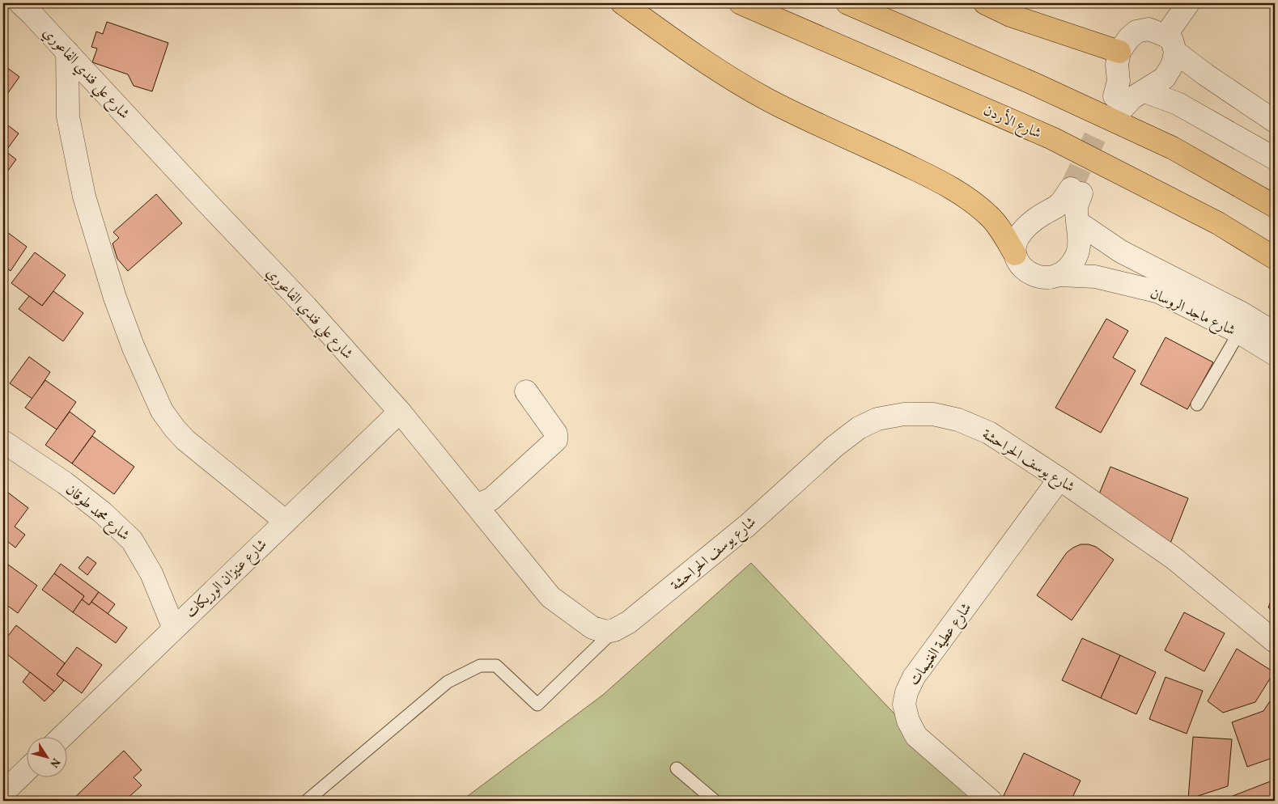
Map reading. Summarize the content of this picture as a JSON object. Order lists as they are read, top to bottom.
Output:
{
  "streets": {
    "highway": ["شارع الأردن"],
    "street": [
      "شارع علي فندي الفاعوري",
      "شارع ماجد الروسان",
      "شارع يوسف الحراحشة",
      "شارع محمد طوقان",
      "شارع عنيزان الوريكات",
      "شارع عطية الغنيمات"
    ]
  },
  "crossings": [
    ["شارع علي فندي الفاعوري", "شارع يوسف الحراحشة"],
    ["شارع علي فندي الفاعوري", "شارع عنيزان الوريكات"],
    ["شارع يوسف الحراحشة", "شارع عطية الغنيمات"],
    ["شارع محمد طوقان", "شارع عنيزان الوريكات"]
  ],
  "north": "bottom right"
}
